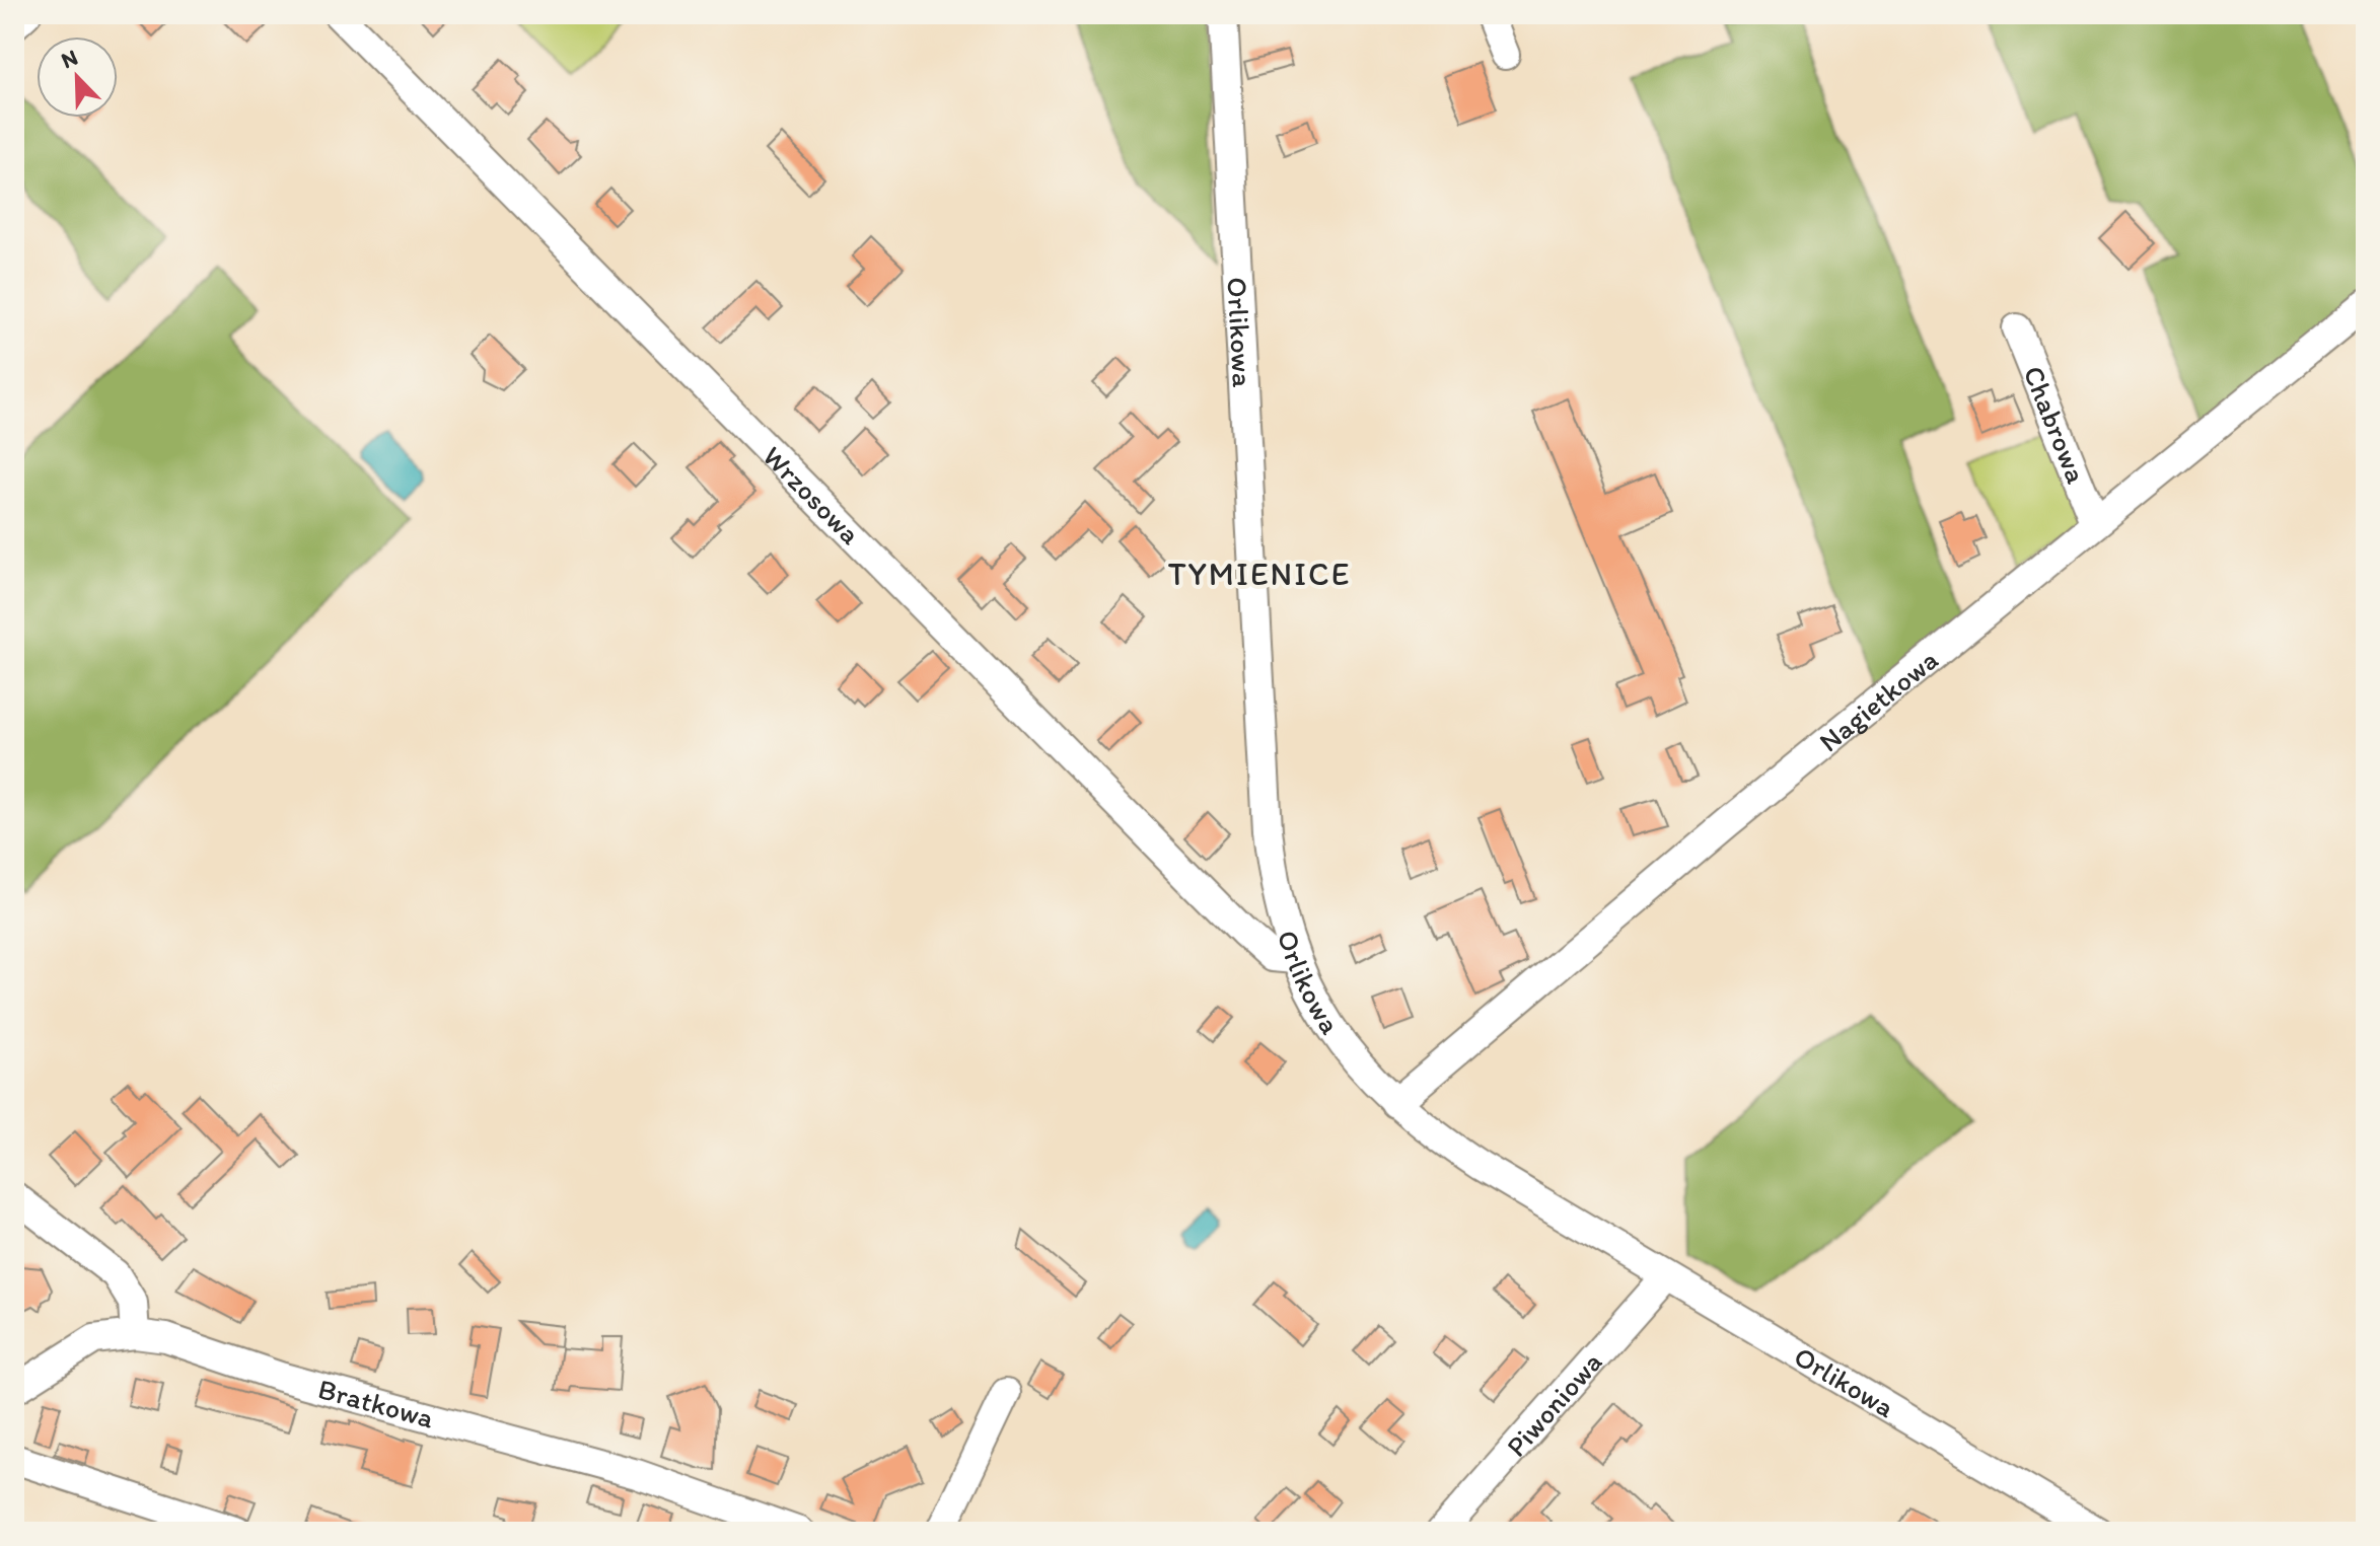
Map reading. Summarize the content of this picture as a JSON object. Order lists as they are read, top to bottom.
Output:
{
  "streets": {
    "street": [
      "Orlikowa",
      "Chabrowa",
      "Wrzosowa",
      "Nagietkowa",
      "Bratkowa",
      "Piwoniowa"
    ]
  },
  "crossings": [
    ["Orlikowa", "Wrzosowa"],
    ["Orlikowa", "Nagietkowa"],
    ["Orlikowa", "Piwoniowa"],
    ["Chabrowa", "Nagietkowa"]
  ],
  "districts": ["TYMIENICE"],
  "north": "top left"
}
